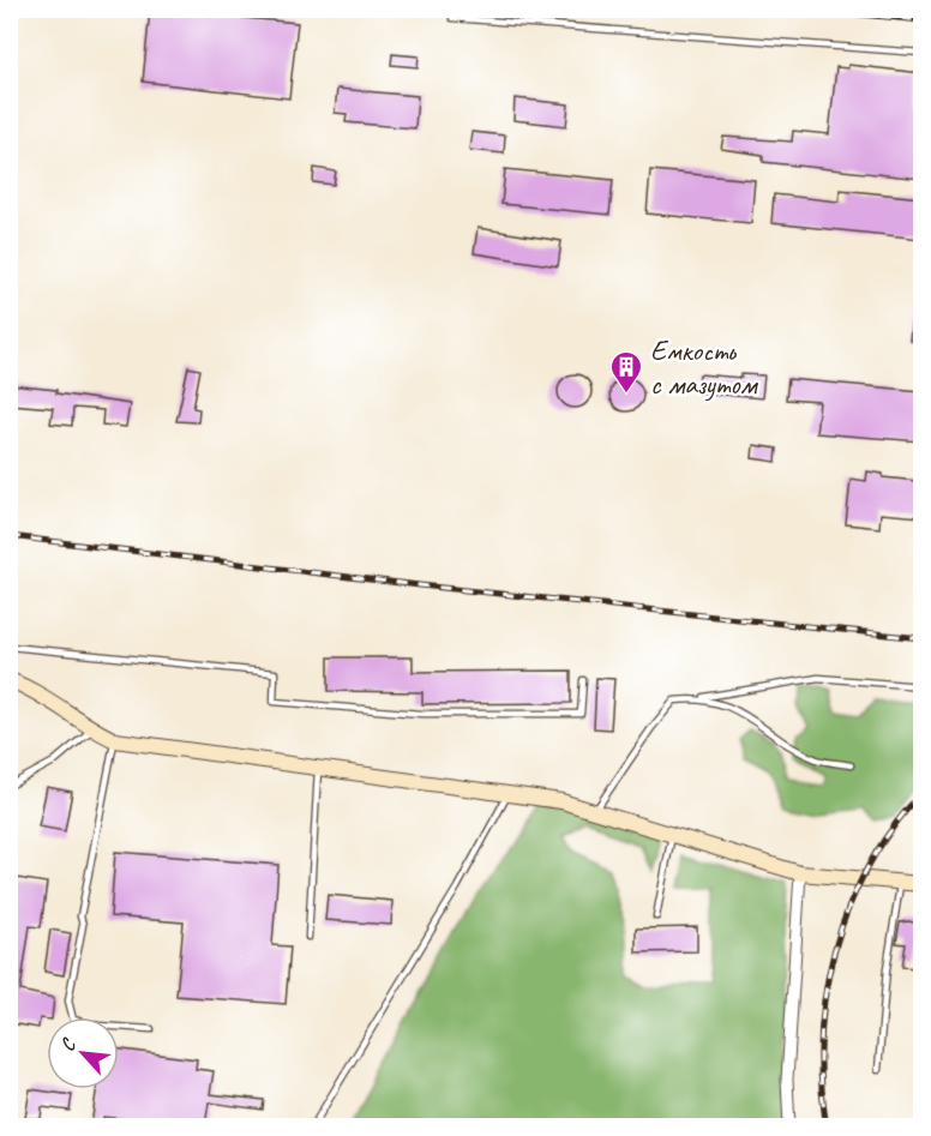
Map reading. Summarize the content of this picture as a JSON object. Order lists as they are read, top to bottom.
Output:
{
  "places": {
    "building": ["Емкость с мазутом"]
  },
  "north": "top left"
}
